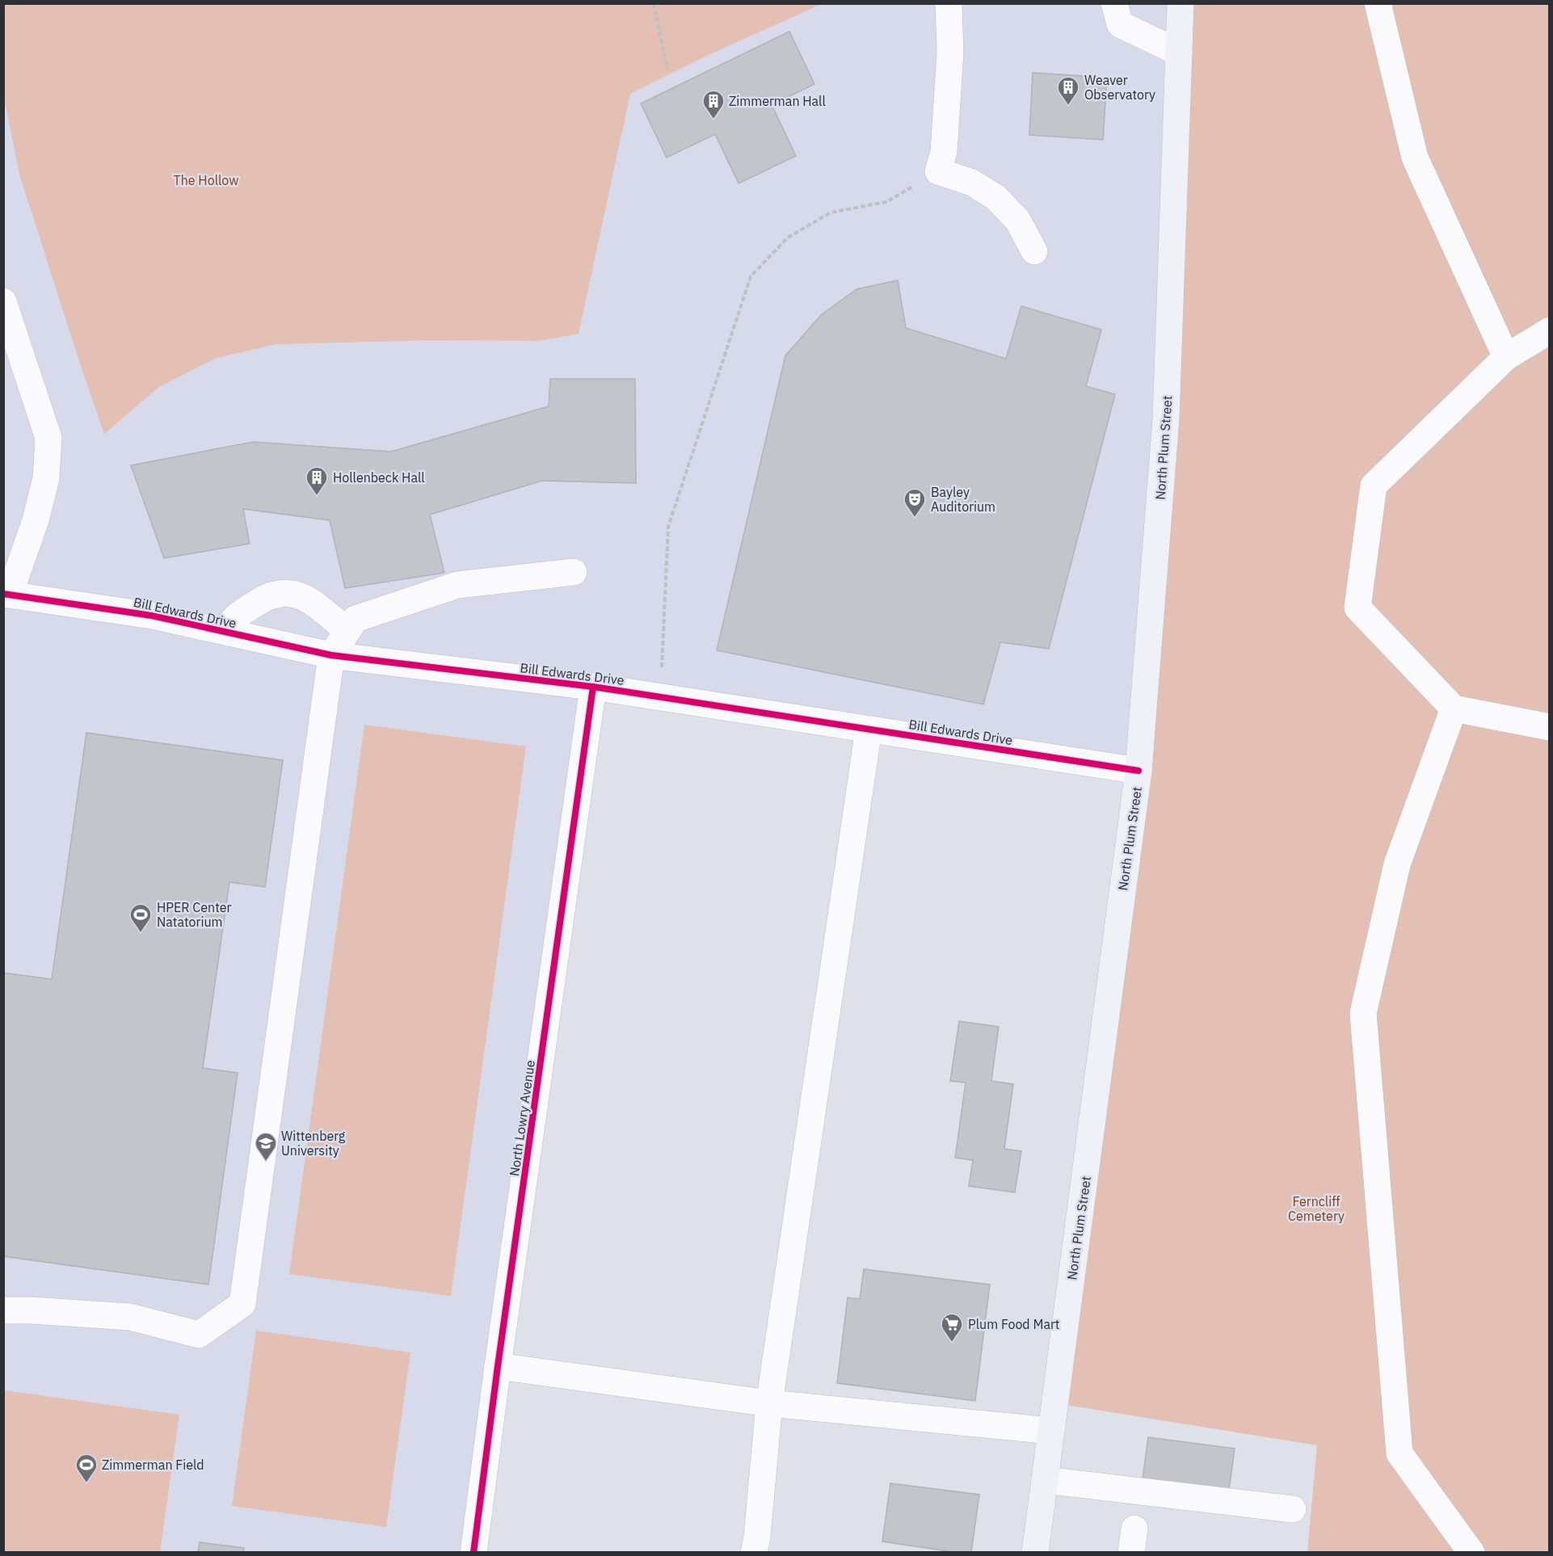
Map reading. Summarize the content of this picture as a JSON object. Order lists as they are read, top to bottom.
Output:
{
  "streets": {
    "main road": ["North Plum Street"],
    "street": ["Bill Edwards Drive", "North Lowry Avenue"]
  },
  "crossings": [
    ["North Plum Street", "Bill Edwards Drive"],
    ["Bill Edwards Drive", "North Lowry Avenue"]
  ],
  "parks": ["The Hollow", "Ferncliff Cemetery"],
  "places": {
    "building": ["Weaver Observatory", "Zimmerman Hall", "Hollenbeck Hall"],
    "theatre": ["Bayley Auditorium"],
    "sports": ["HPER Center Natatorium", "Zimmerman Field"],
    "school or university": ["Wittenberg University"],
    "supermarket": ["Plum Food Mart"]
  }
}
